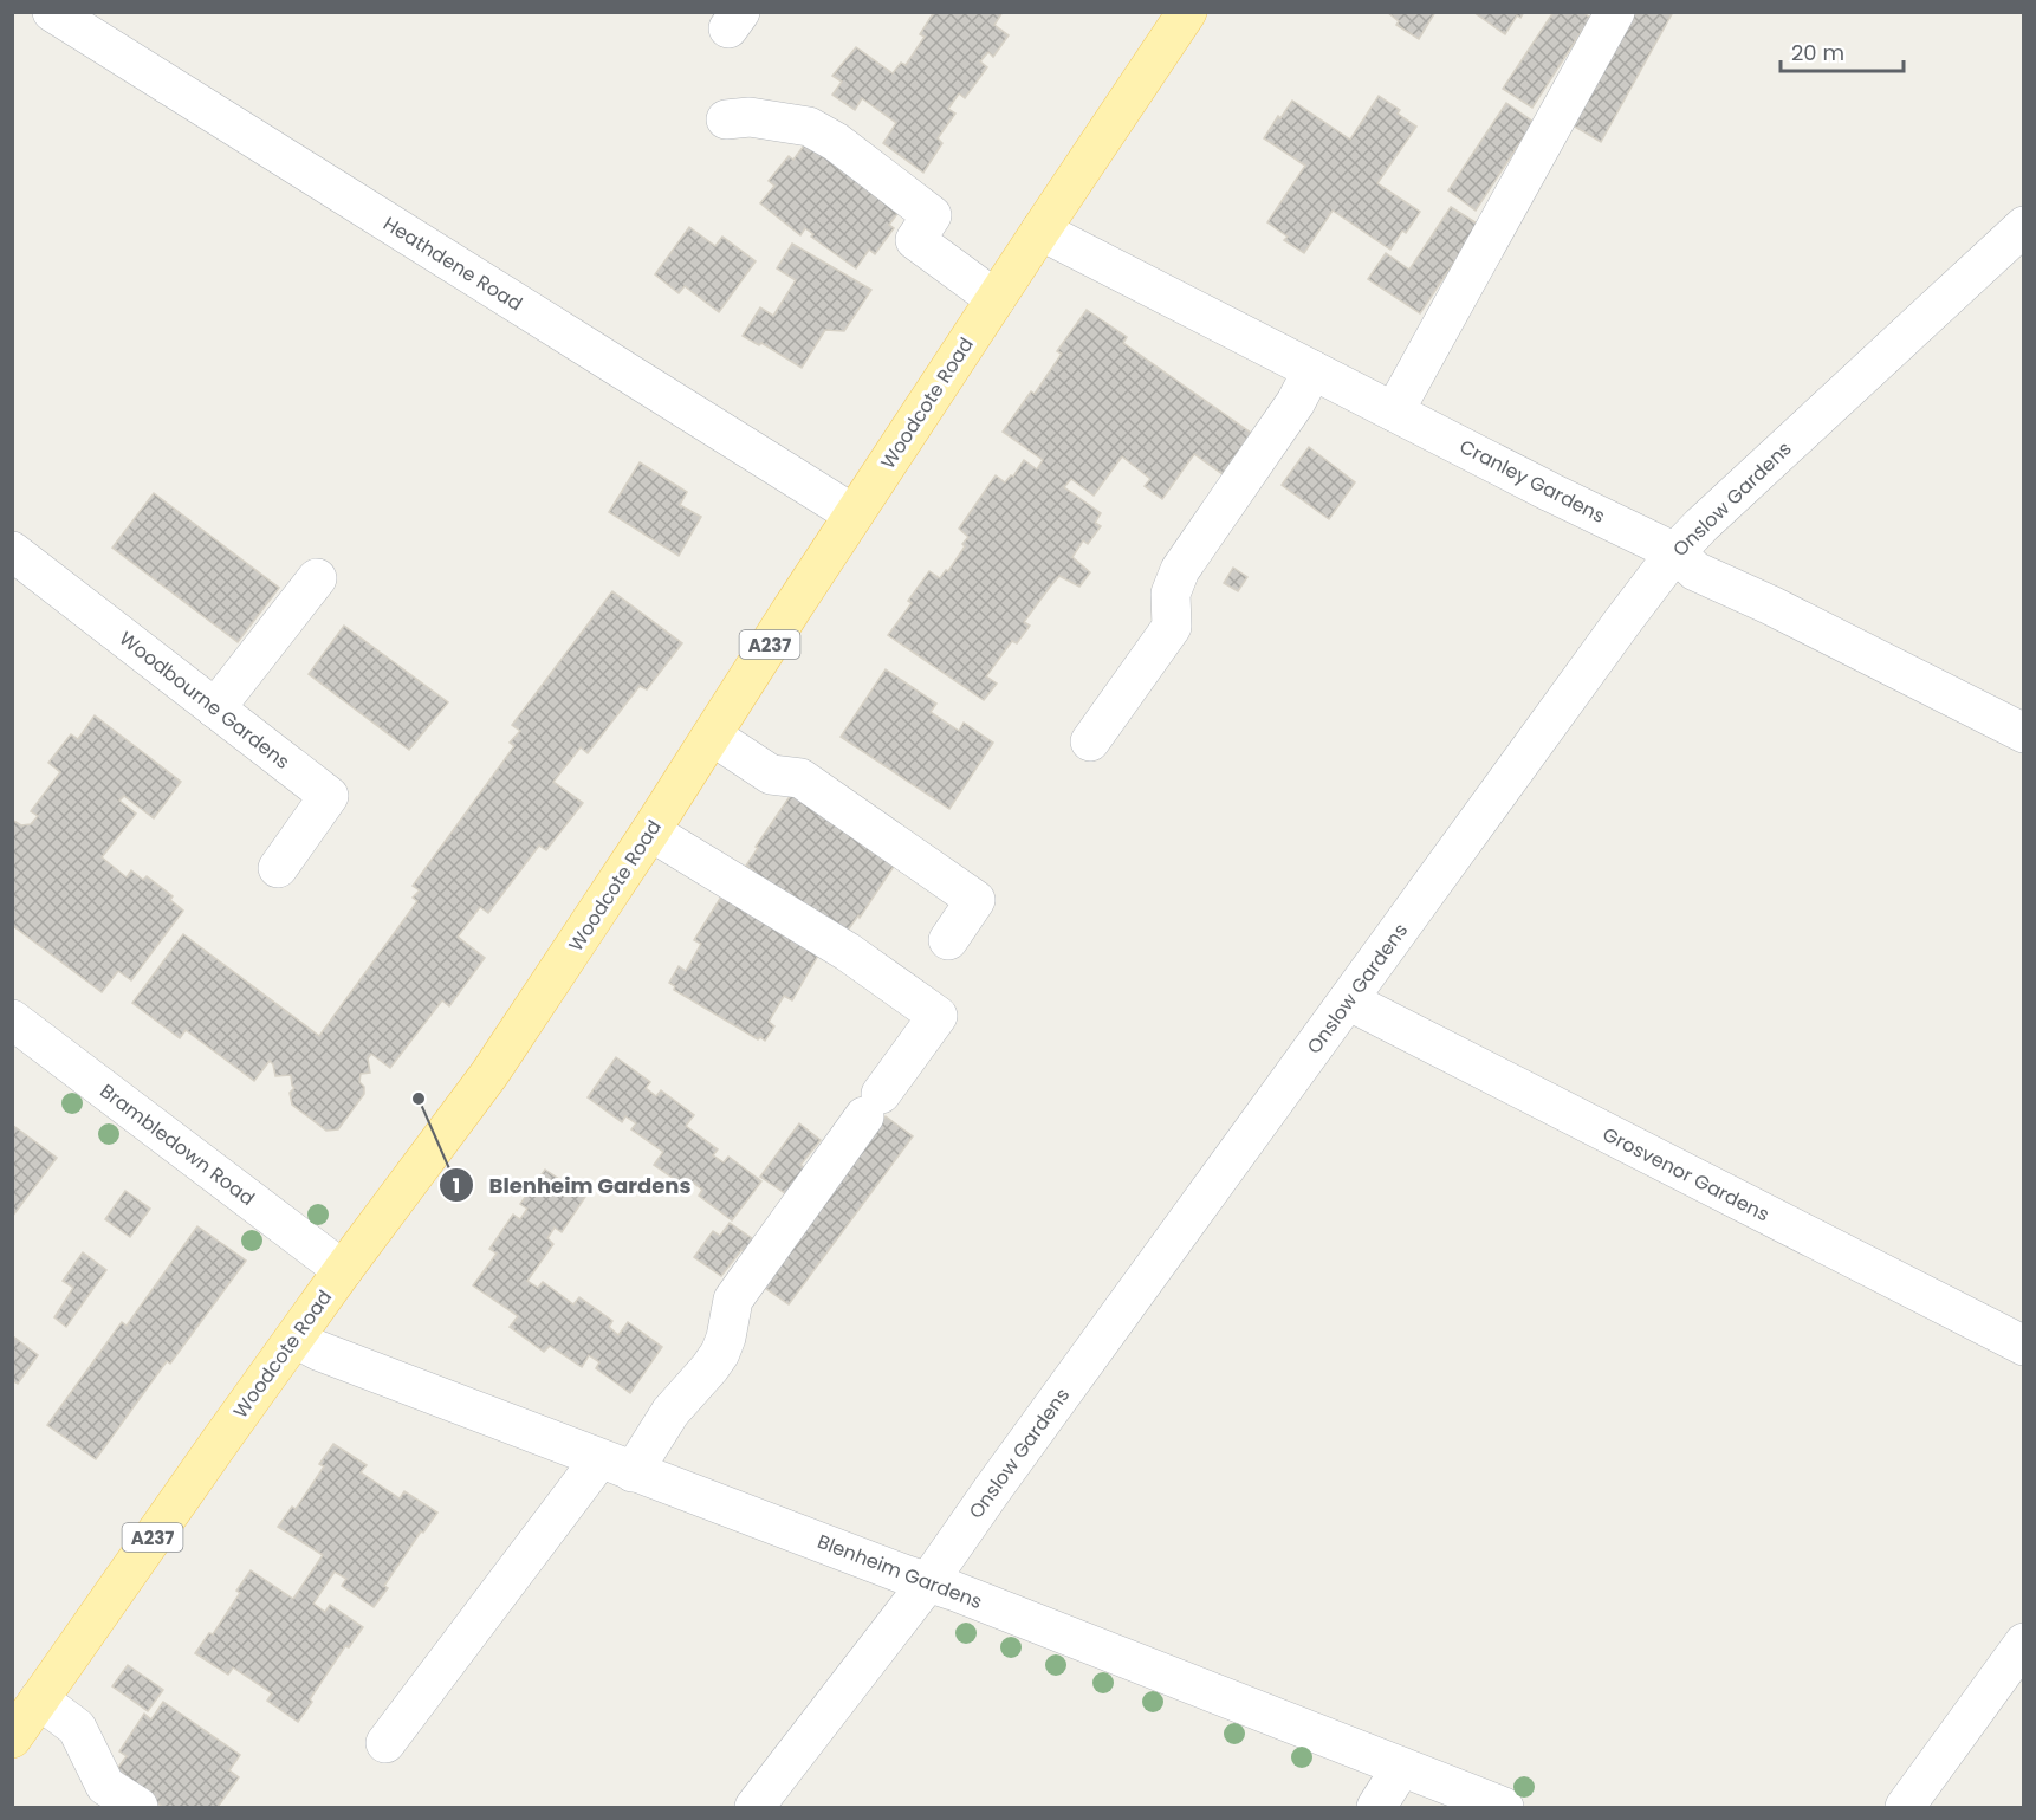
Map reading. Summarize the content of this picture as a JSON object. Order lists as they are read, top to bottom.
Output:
{
  "streets": {
    "main road": ["Woodcote Road", "A237"],
    "street": [
      "Heathdene Road",
      "Cranley Gardens",
      "Onslow Gardens",
      "Woodbourne Gardens",
      "Brambledown Road",
      "Grosvenor Gardens",
      "Blenheim Gardens"
    ]
  },
  "crossings": [
    ["Heathdene Road", "Woodcote Road"],
    ["Woodcote Road", "Cranley Gardens"],
    ["Woodcote Road", "Brambledown Road"],
    ["Woodcote Road", "Blenheim Gardens"],
    ["Cranley Gardens", "Onslow Gardens"],
    ["Onslow Gardens", "Grosvenor Gardens"],
    ["Onslow Gardens", "Blenheim Gardens"]
  ],
  "places": ["Blenheim Gardens"],
  "scale_bar": "20 m"
}
